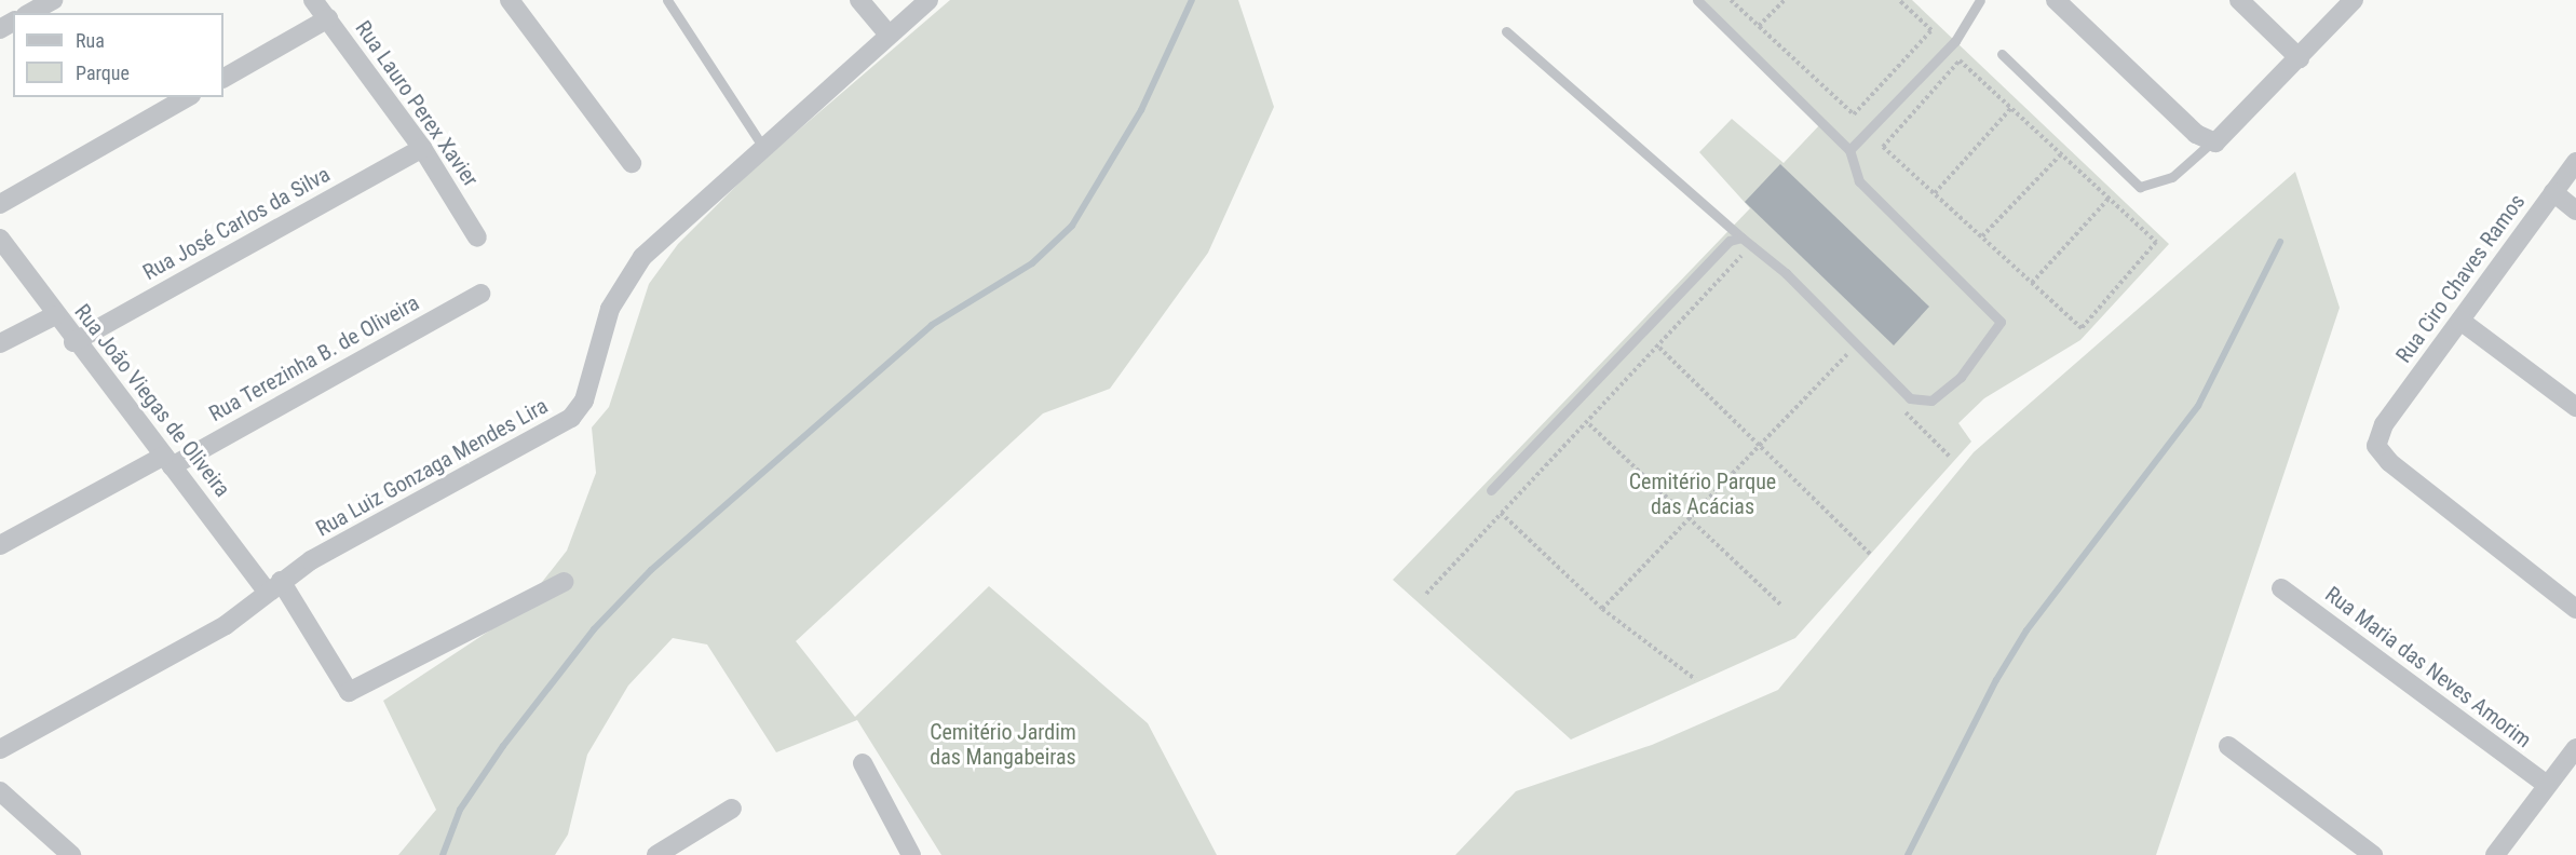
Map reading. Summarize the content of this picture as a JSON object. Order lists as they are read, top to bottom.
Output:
{
  "streets": {
    "street": [
      "Rua Lauro Perex Xavier",
      "Rua José Carlos da Silva",
      "Rua Ciro Chaves Ramos",
      "Rua Terezinha B. de Oliveira",
      "Rua João Viegas de Oliveira",
      "Rua Luiz Gonzaga Mendes Lira",
      "Rua Maria das Neves Amorim"
    ]
  },
  "crossings": [
    ["Rua Lauro Perex Xavier", "Rua José Carlos da Silva"],
    ["Rua José Carlos da Silva", "Rua João Viegas de Oliveira"],
    ["Rua Terezinha B. de Oliveira", "Rua João Viegas de Oliveira"],
    ["Rua João Viegas de Oliveira", "Rua Luiz Gonzaga Mendes Lira"]
  ],
  "parks": ["Cemitério Parque das Acácias", "Cemitério Jardim das Mangabeiras"],
  "legend": ["Rua", "Parque"]
}
